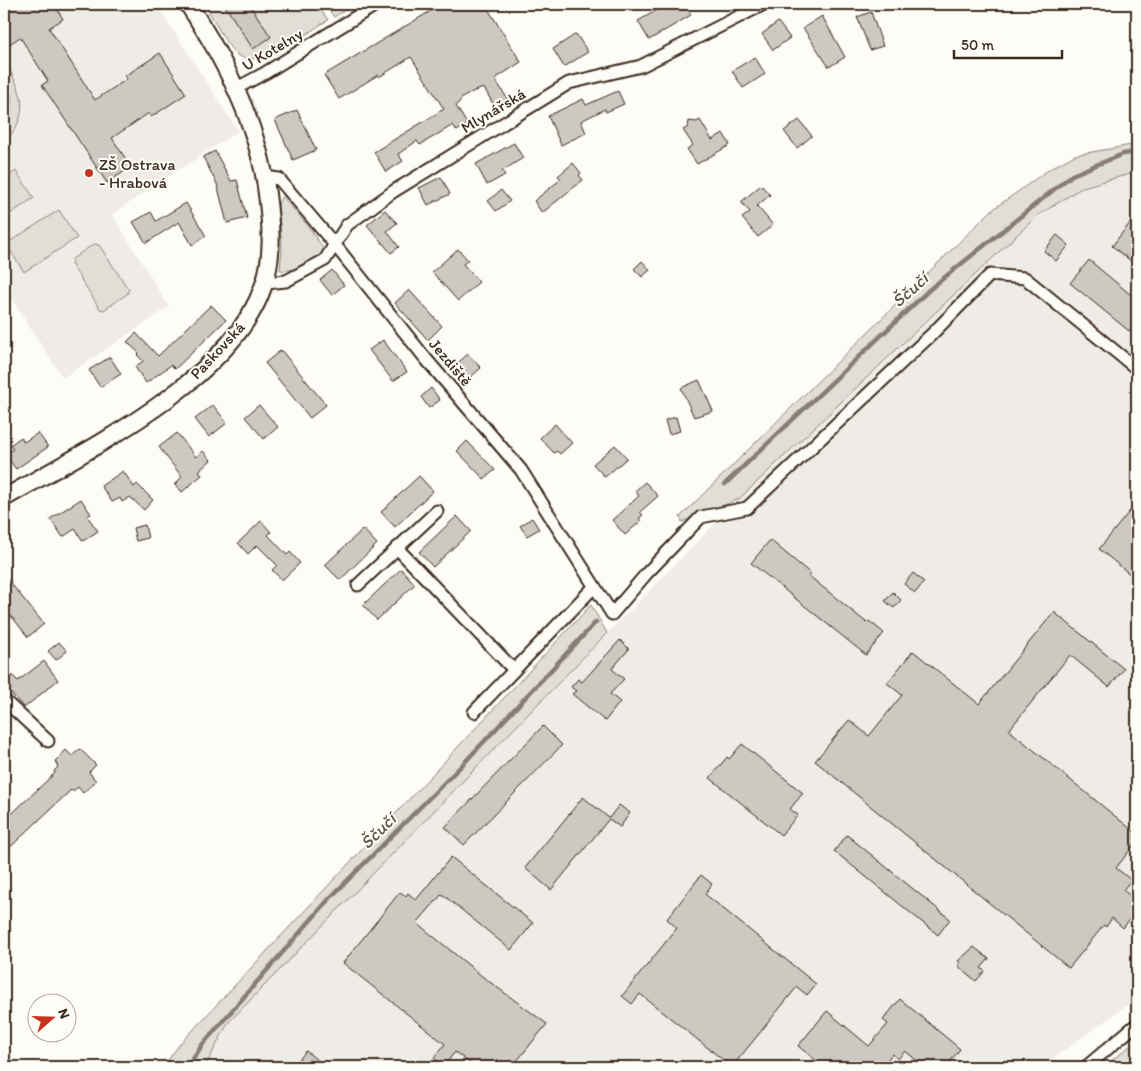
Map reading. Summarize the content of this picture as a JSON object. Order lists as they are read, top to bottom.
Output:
{
  "streets": {
    "main road": ["Paskovská"],
    "street": ["U Kotelny", "Mlynářská", "Jezdiště"]
  },
  "crossings": [
    ["U Kotelny", "Paskovská"],
    ["Mlynářská", "Paskovská"],
    ["Mlynářská", "Jezdiště"],
    ["Paskovská", "Jezdiště"]
  ],
  "water": ["Ščučí"],
  "places": ["ZŠ Ostrava - Hrabová"],
  "scale_bar": "50 m",
  "north": "right"
}
